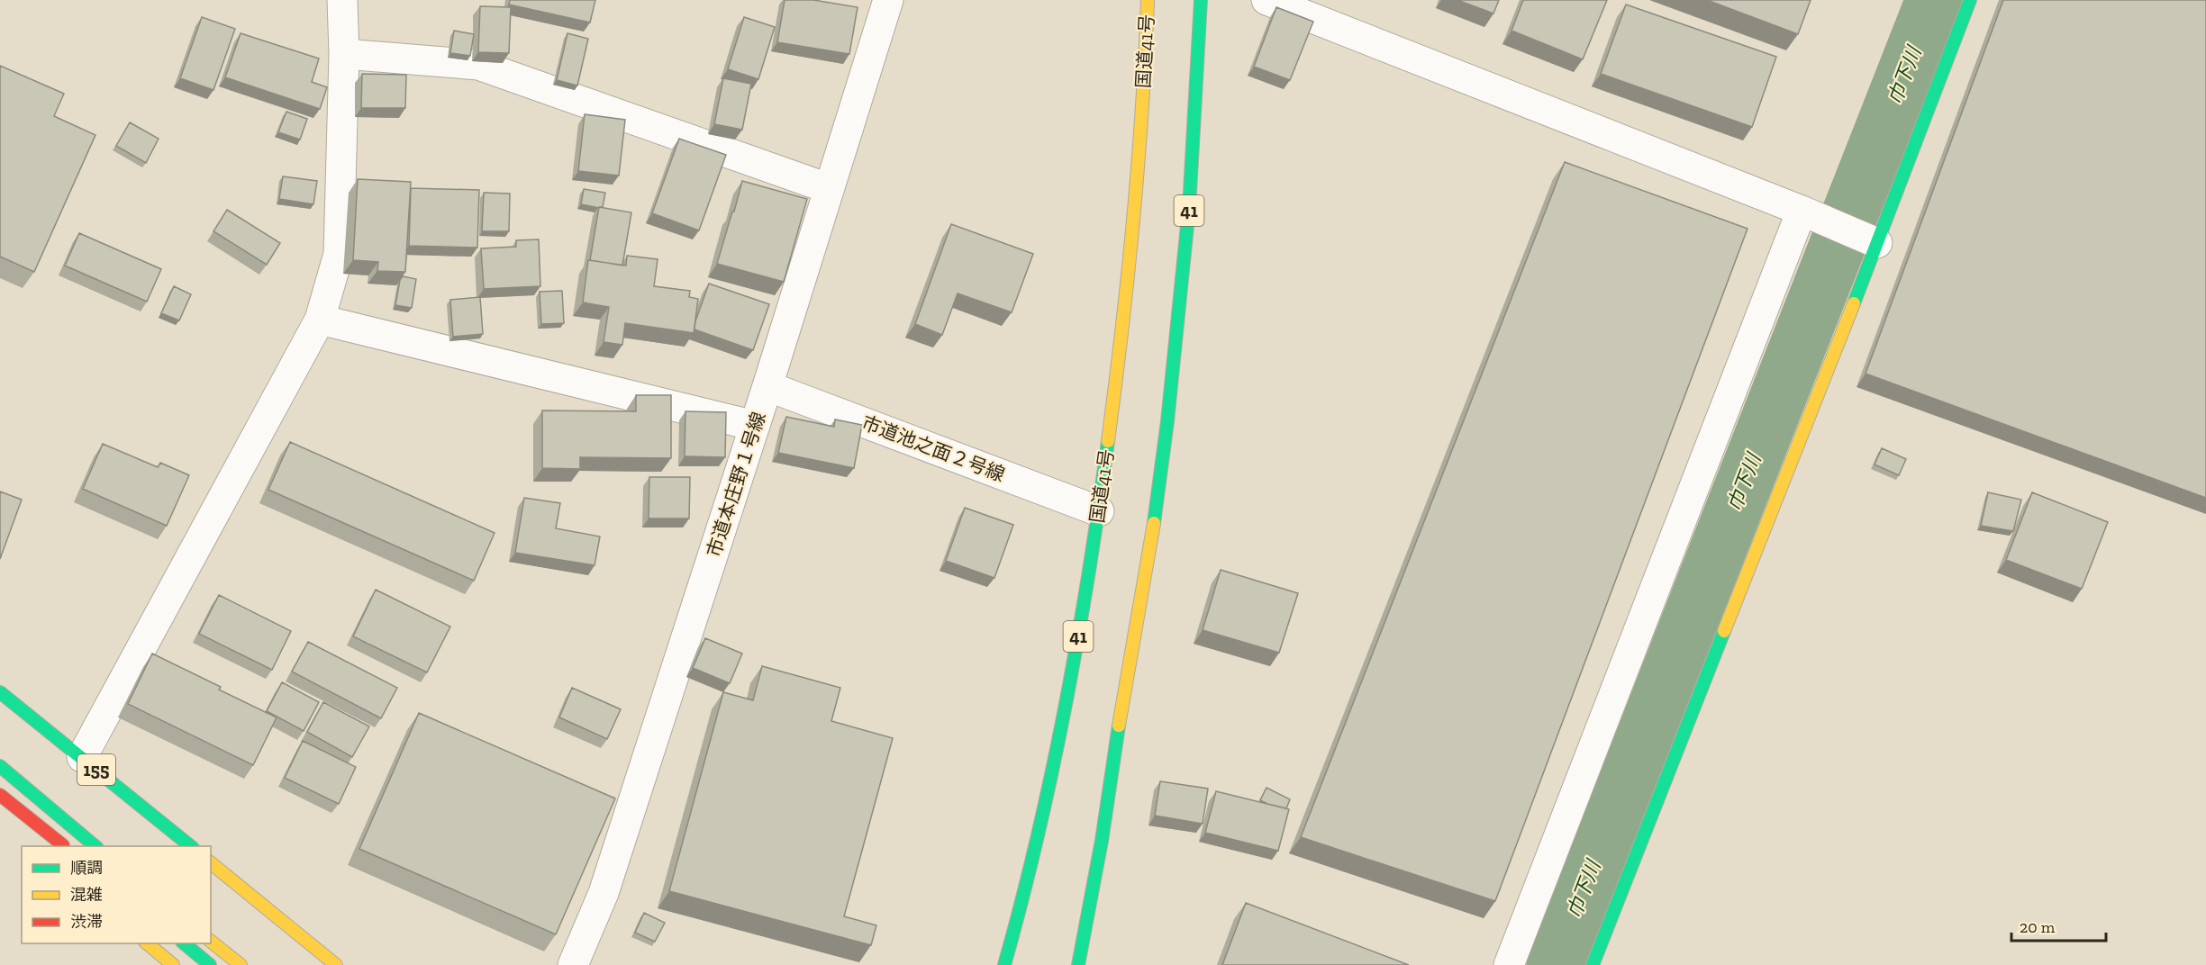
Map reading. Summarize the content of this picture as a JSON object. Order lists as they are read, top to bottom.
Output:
{
  "streets": {
    "main road": ["国道41号", "41", "155"],
    "street": ["市道池之面２号線", "市道本庄野１号線"]
  },
  "crossings": [
    ["国道41号", "市道池之面２号線"],
    ["市道池之面２号線", "市道本庄野１号線"]
  ],
  "water": ["巾下川"],
  "legend": ["順調", "混雑", "渋滞"],
  "scale_bar": "20 m"
}
